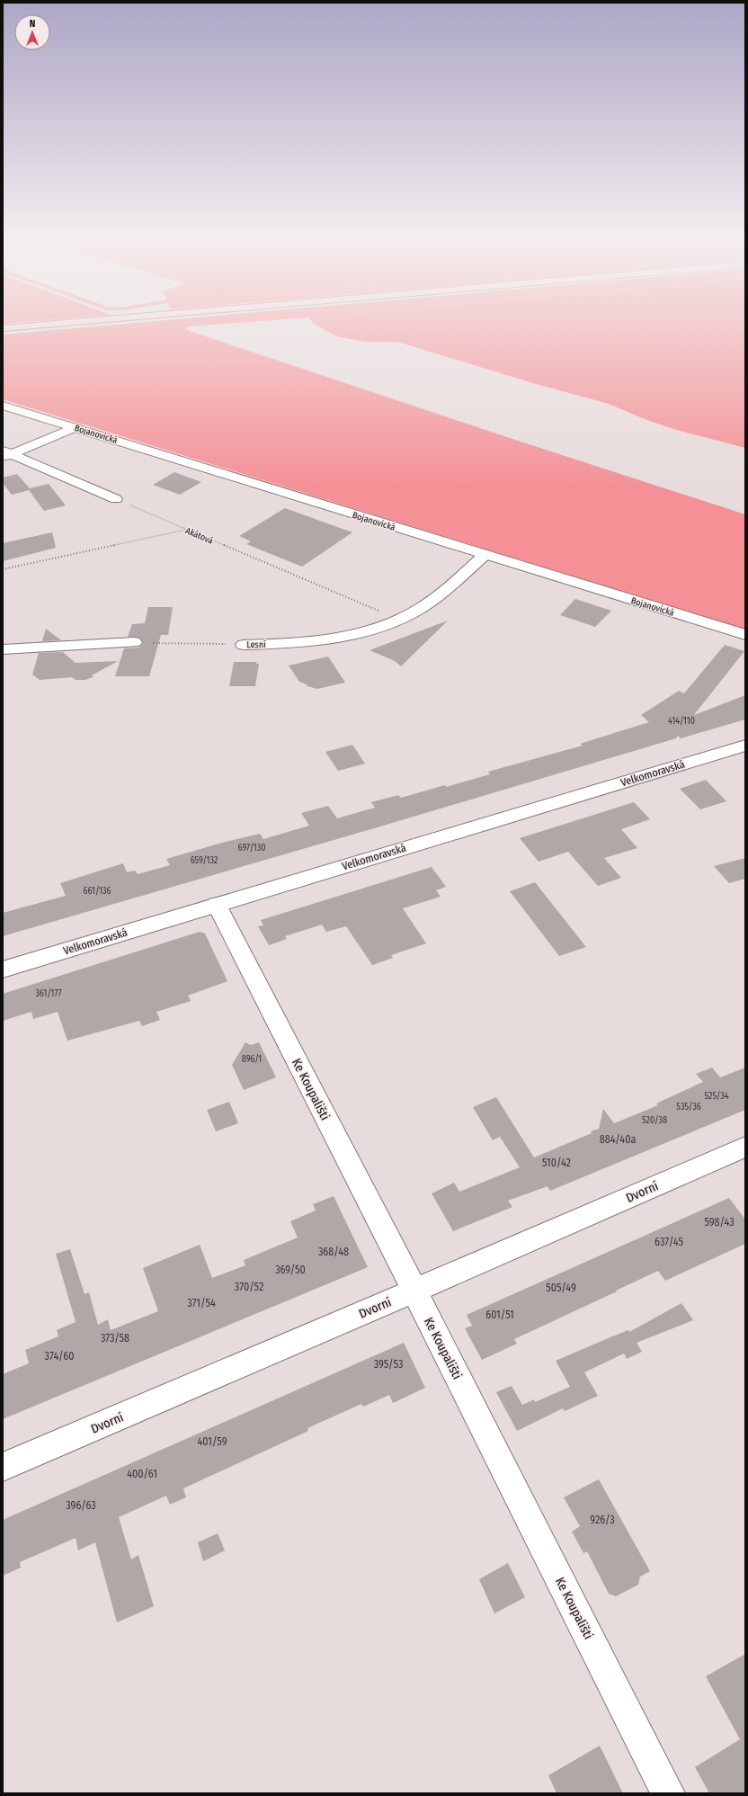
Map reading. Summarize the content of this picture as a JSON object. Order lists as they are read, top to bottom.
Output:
{
  "streets": {
    "street": [
      "Bojanovická",
      "Lesní",
      "Velkomoravská",
      "Ke Koupališti",
      "Dvorní"
    ],
    "path": ["Akátová"]
  },
  "crossings": [
    ["Bojanovická", "Lesní"],
    ["Akátová", "Lesní"],
    ["Velkomoravská", "Ke Koupališti"],
    ["Ke Koupališti", "Dvorní"]
  ],
  "house_numbers": [
    "414/110",
    "697/130",
    "659/132",
    "661/136",
    "361/177",
    "896/1",
    "525/34",
    "535/36",
    "520/38",
    "884/40a",
    "510/42",
    "598/43",
    "637/45",
    "368/48",
    "369/50",
    "370/52",
    "505/49",
    "371/54",
    "601/51",
    "373/58",
    "374/60",
    "395/53",
    "401/59",
    "400/61",
    "396/63",
    "926/3"
  ],
  "north": "top"
}
